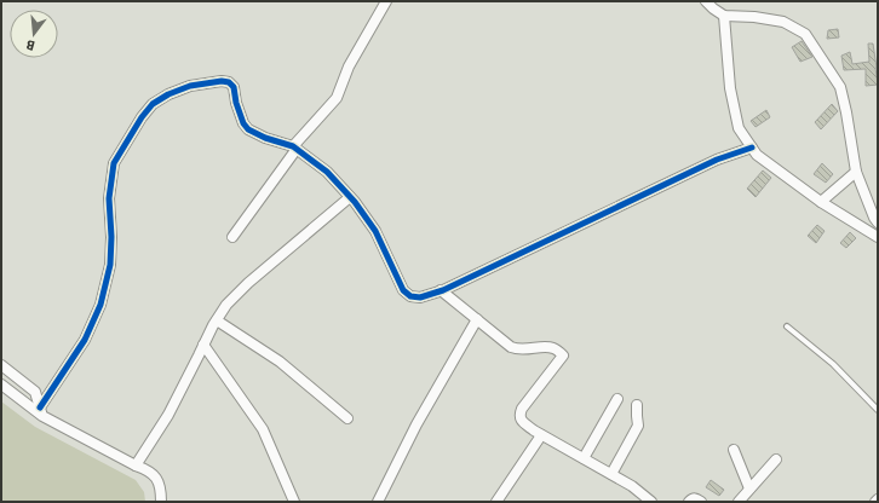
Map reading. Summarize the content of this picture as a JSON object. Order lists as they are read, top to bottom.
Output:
{
  "north": "bottom"
}
